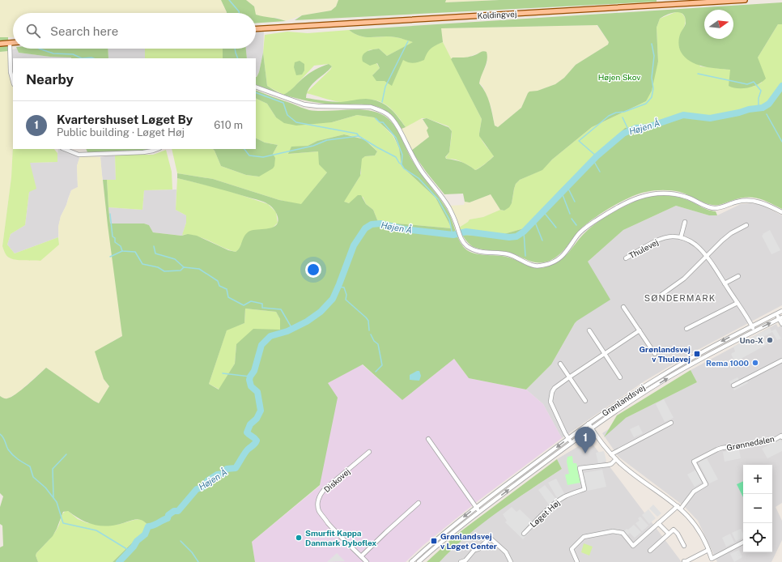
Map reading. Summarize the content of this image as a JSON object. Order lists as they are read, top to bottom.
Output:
{
  "streets": {
    "main road": ["Koldingvej"],
    "street": [
      "Thulevej",
      "Grønlandsvej",
      "Grønnedalen",
      "Diskovej",
      "Løget Høj"
    ]
  },
  "crossings": [
    ["Thulevej", "Grønlandsvej"]
  ],
  "districts": ["SØNDERMARK"],
  "water": ["Højen Å"],
  "parks": ["Højen Skov"],
  "places": {
    "other": ["Uno-X", "Rema 1000", "Smurfit Kappa Danmark Dyboflex"],
    "transit": ["Grønlandsvej v Thulevej", "Grønlandsvej v Løget Center"]
  },
  "north": "right",
  "page": {
    "search": "Search here",
    "heading": "Nearby",
    "list": [
      {
        "mark": "1",
        "name": "Kvartershuset Løget By",
        "note": "Public building · Løget Høj",
        "value": "610 m"
      }
    ],
    "pins": "1",
    "map_buttons": ["+", "−"]
  }
}
